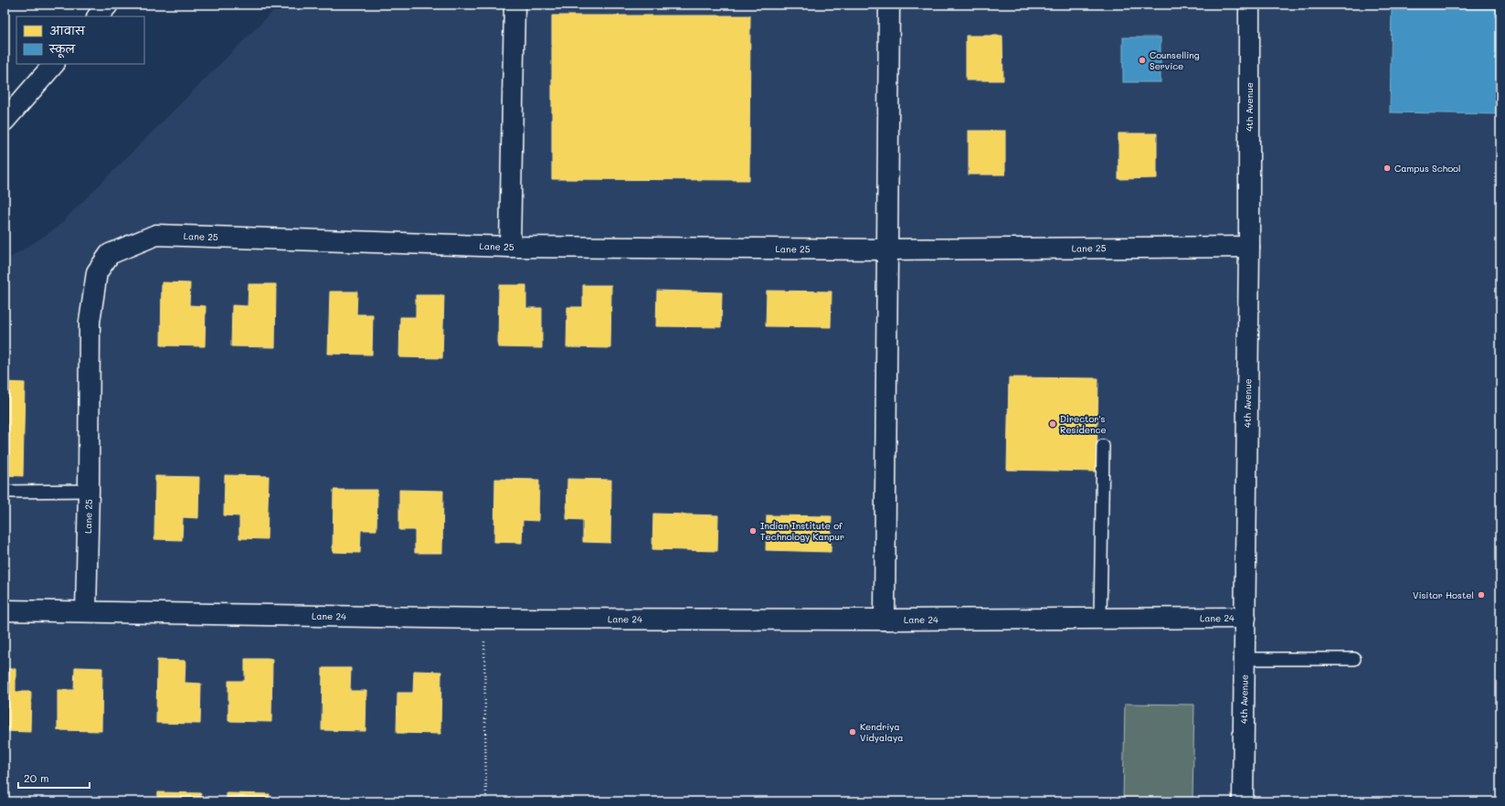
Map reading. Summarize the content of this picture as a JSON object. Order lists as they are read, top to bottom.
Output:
{
  "streets": {
    "street": ["4th Avenue", "Lane 25", "Lane 24"]
  },
  "crossings": [
    ["4th Avenue", "Lane 25"],
    ["4th Avenue", "Lane 24"],
    ["Lane 25", "Lane 24"]
  ],
  "places": [
    "Counselling Service",
    "Campus School",
    "Director's Residence",
    "Indian Institute of Technology Kanpur",
    "Visitor Hostel",
    "Kendriya Vidyalaya"
  ],
  "legend": ["आवास", "स्कूल"],
  "scale_bar": "20 m"
}
